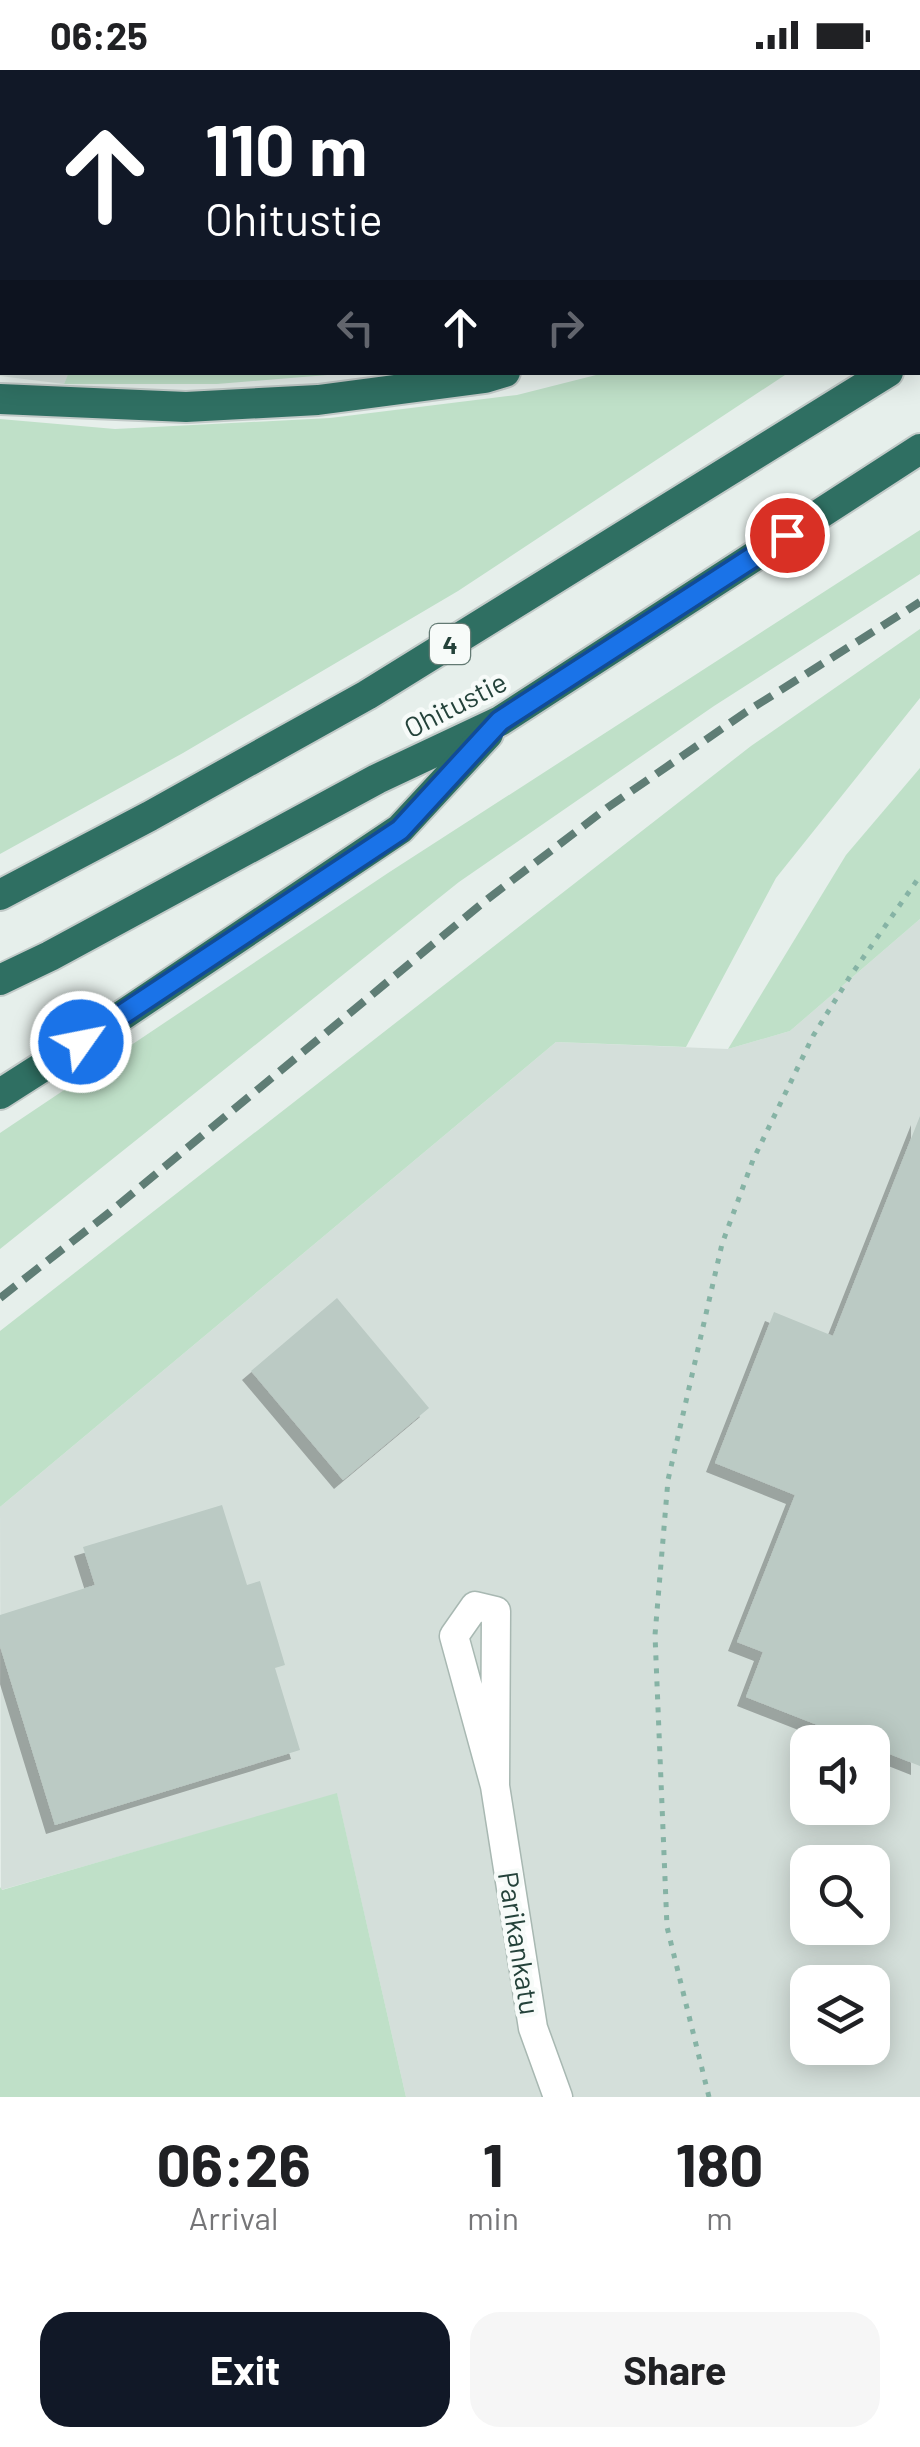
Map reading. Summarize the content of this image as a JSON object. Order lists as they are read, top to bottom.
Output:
{
  "streets": {
    "highway": ["4", "Ohitustie"],
    "street": ["Parikankatu"]
  },
  "page": {
    "status": "06:25",
    "turn": ["110 m", "Ohitustie"],
    "eta": [
      "06:26",
      "Arrival",
      "1",
      "min",
      "180",
      "m"
    ],
    "buttons": ["Exit", "Share"]
  }
}
